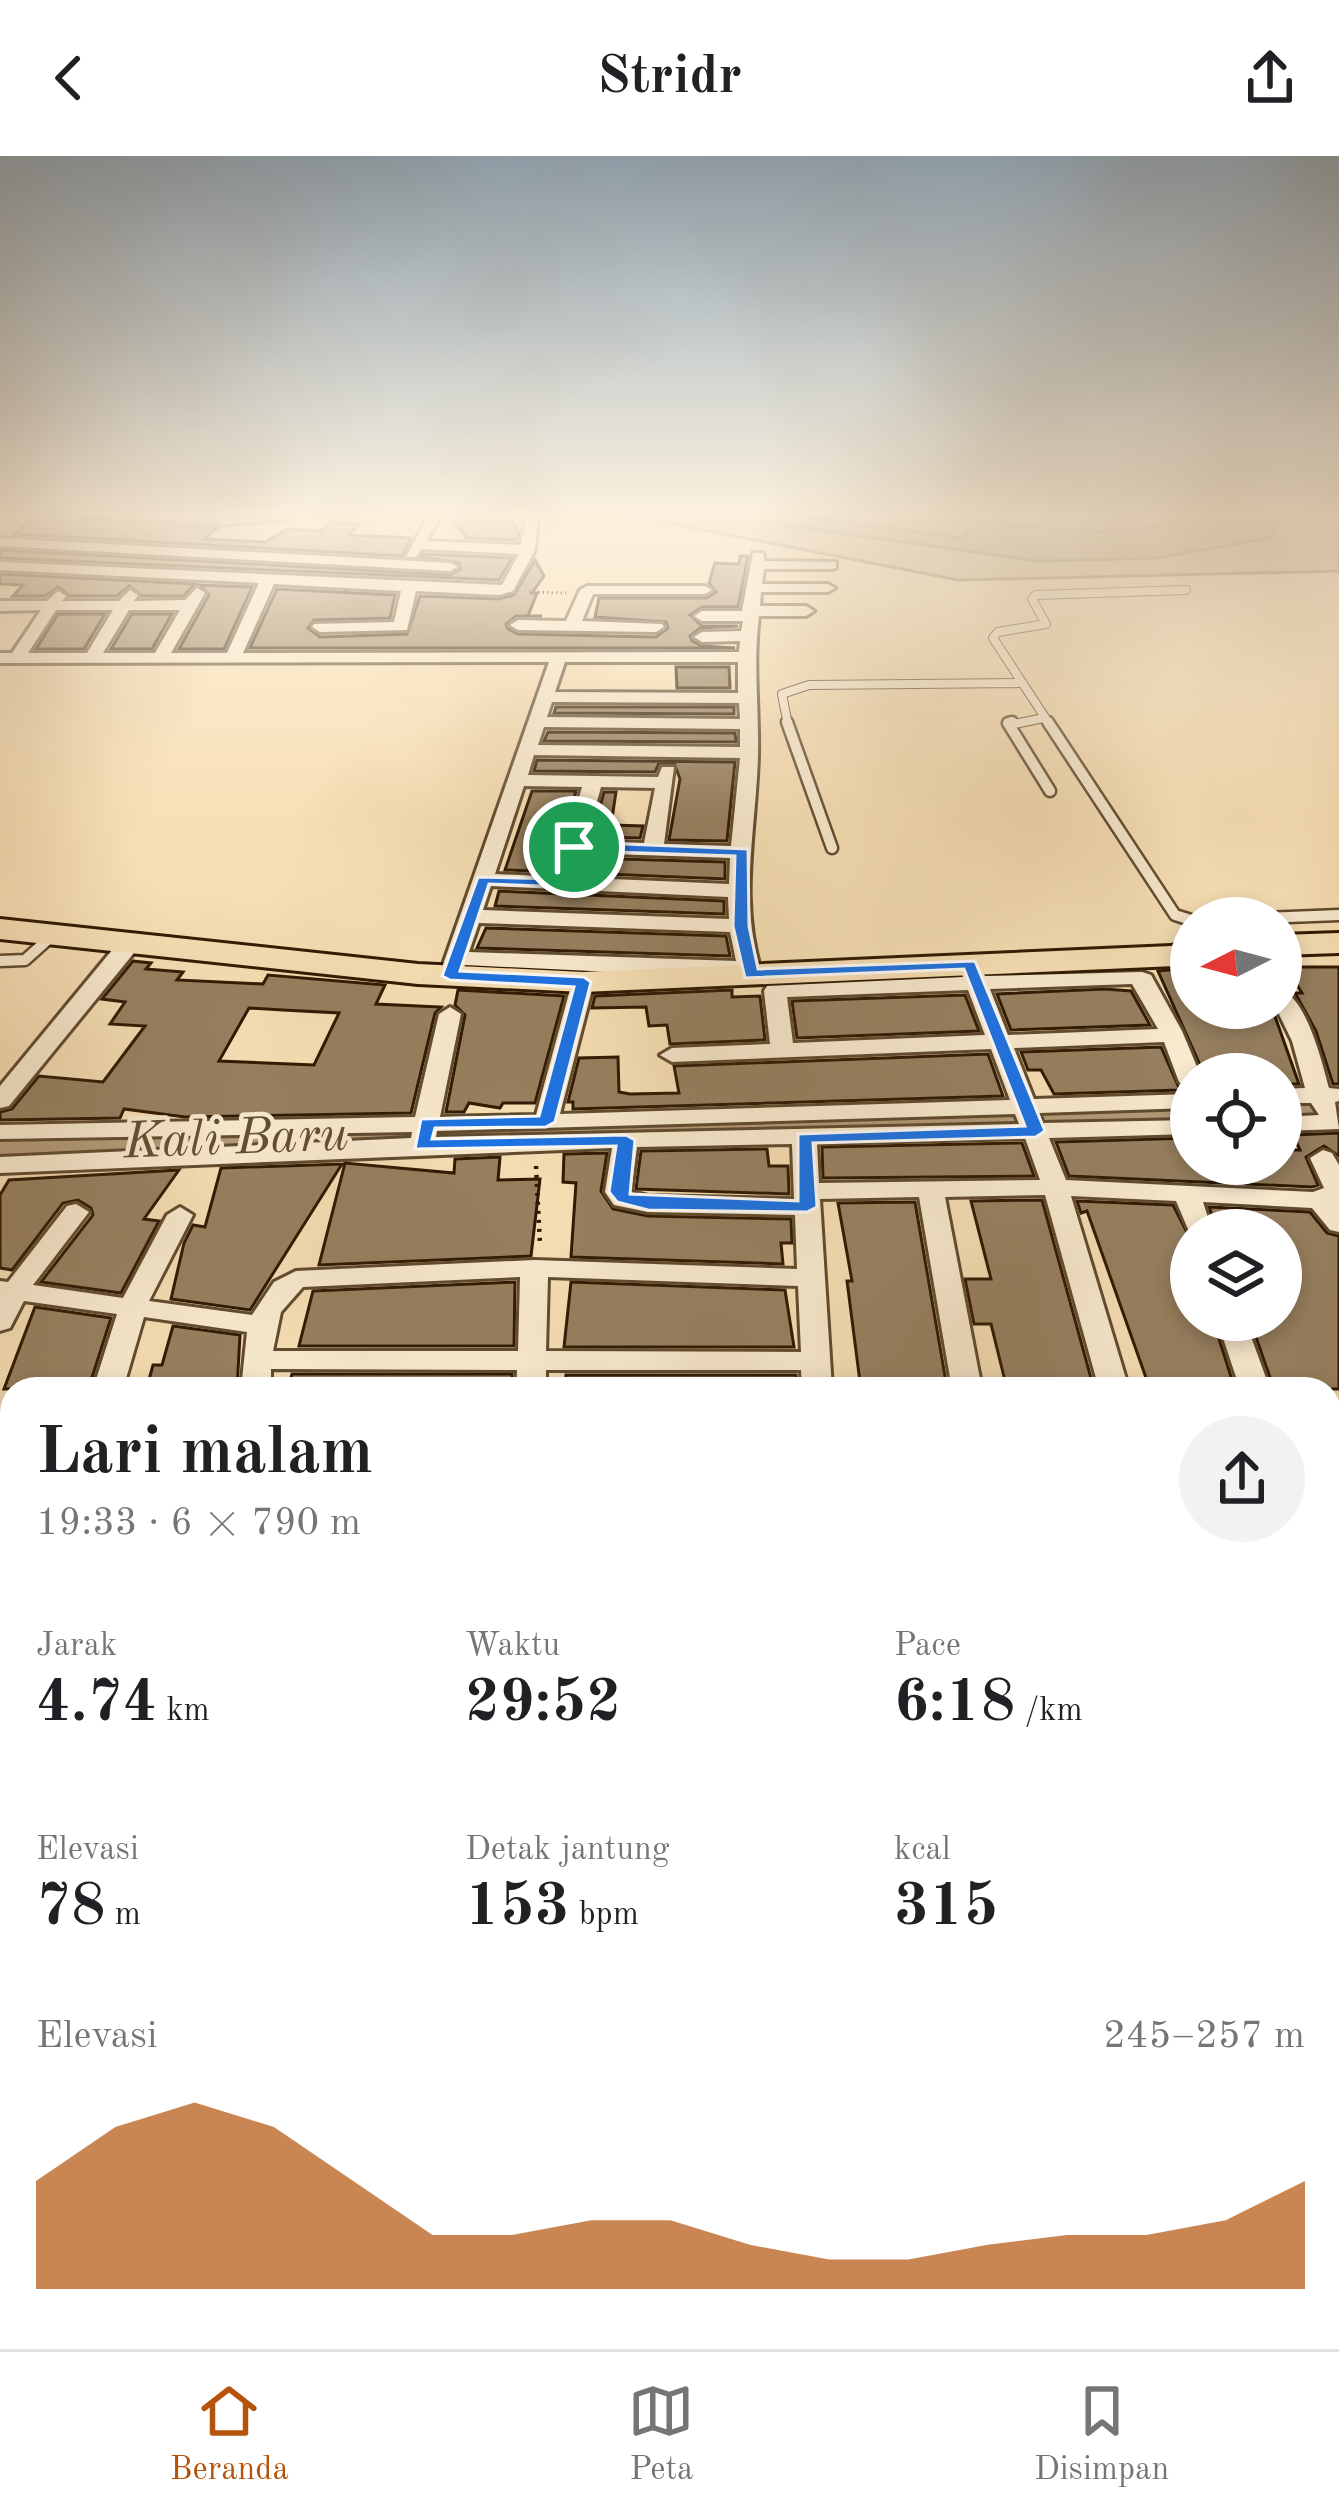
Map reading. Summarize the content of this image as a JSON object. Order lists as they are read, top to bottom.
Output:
{
  "water": ["Kali Baru"],
  "north": "left",
  "page": {
    "header": "Stridr",
    "heading": ["Lari malam", "19:33 · 6 × 790 m"],
    "stats": [
      ["Jarak", "4.74 km"],
      ["Waktu", "29:52"],
      ["Pace", "6:18 /km"],
      ["Elevasi", "78 m"],
      ["Detak jantung", "153 bpm"],
      ["kcal", "315"]
    ],
    "chart": ["Elevasi", "245–257 m"],
    "tabs": ["Beranda", "Peta", "Disimpan"]
  }
}
